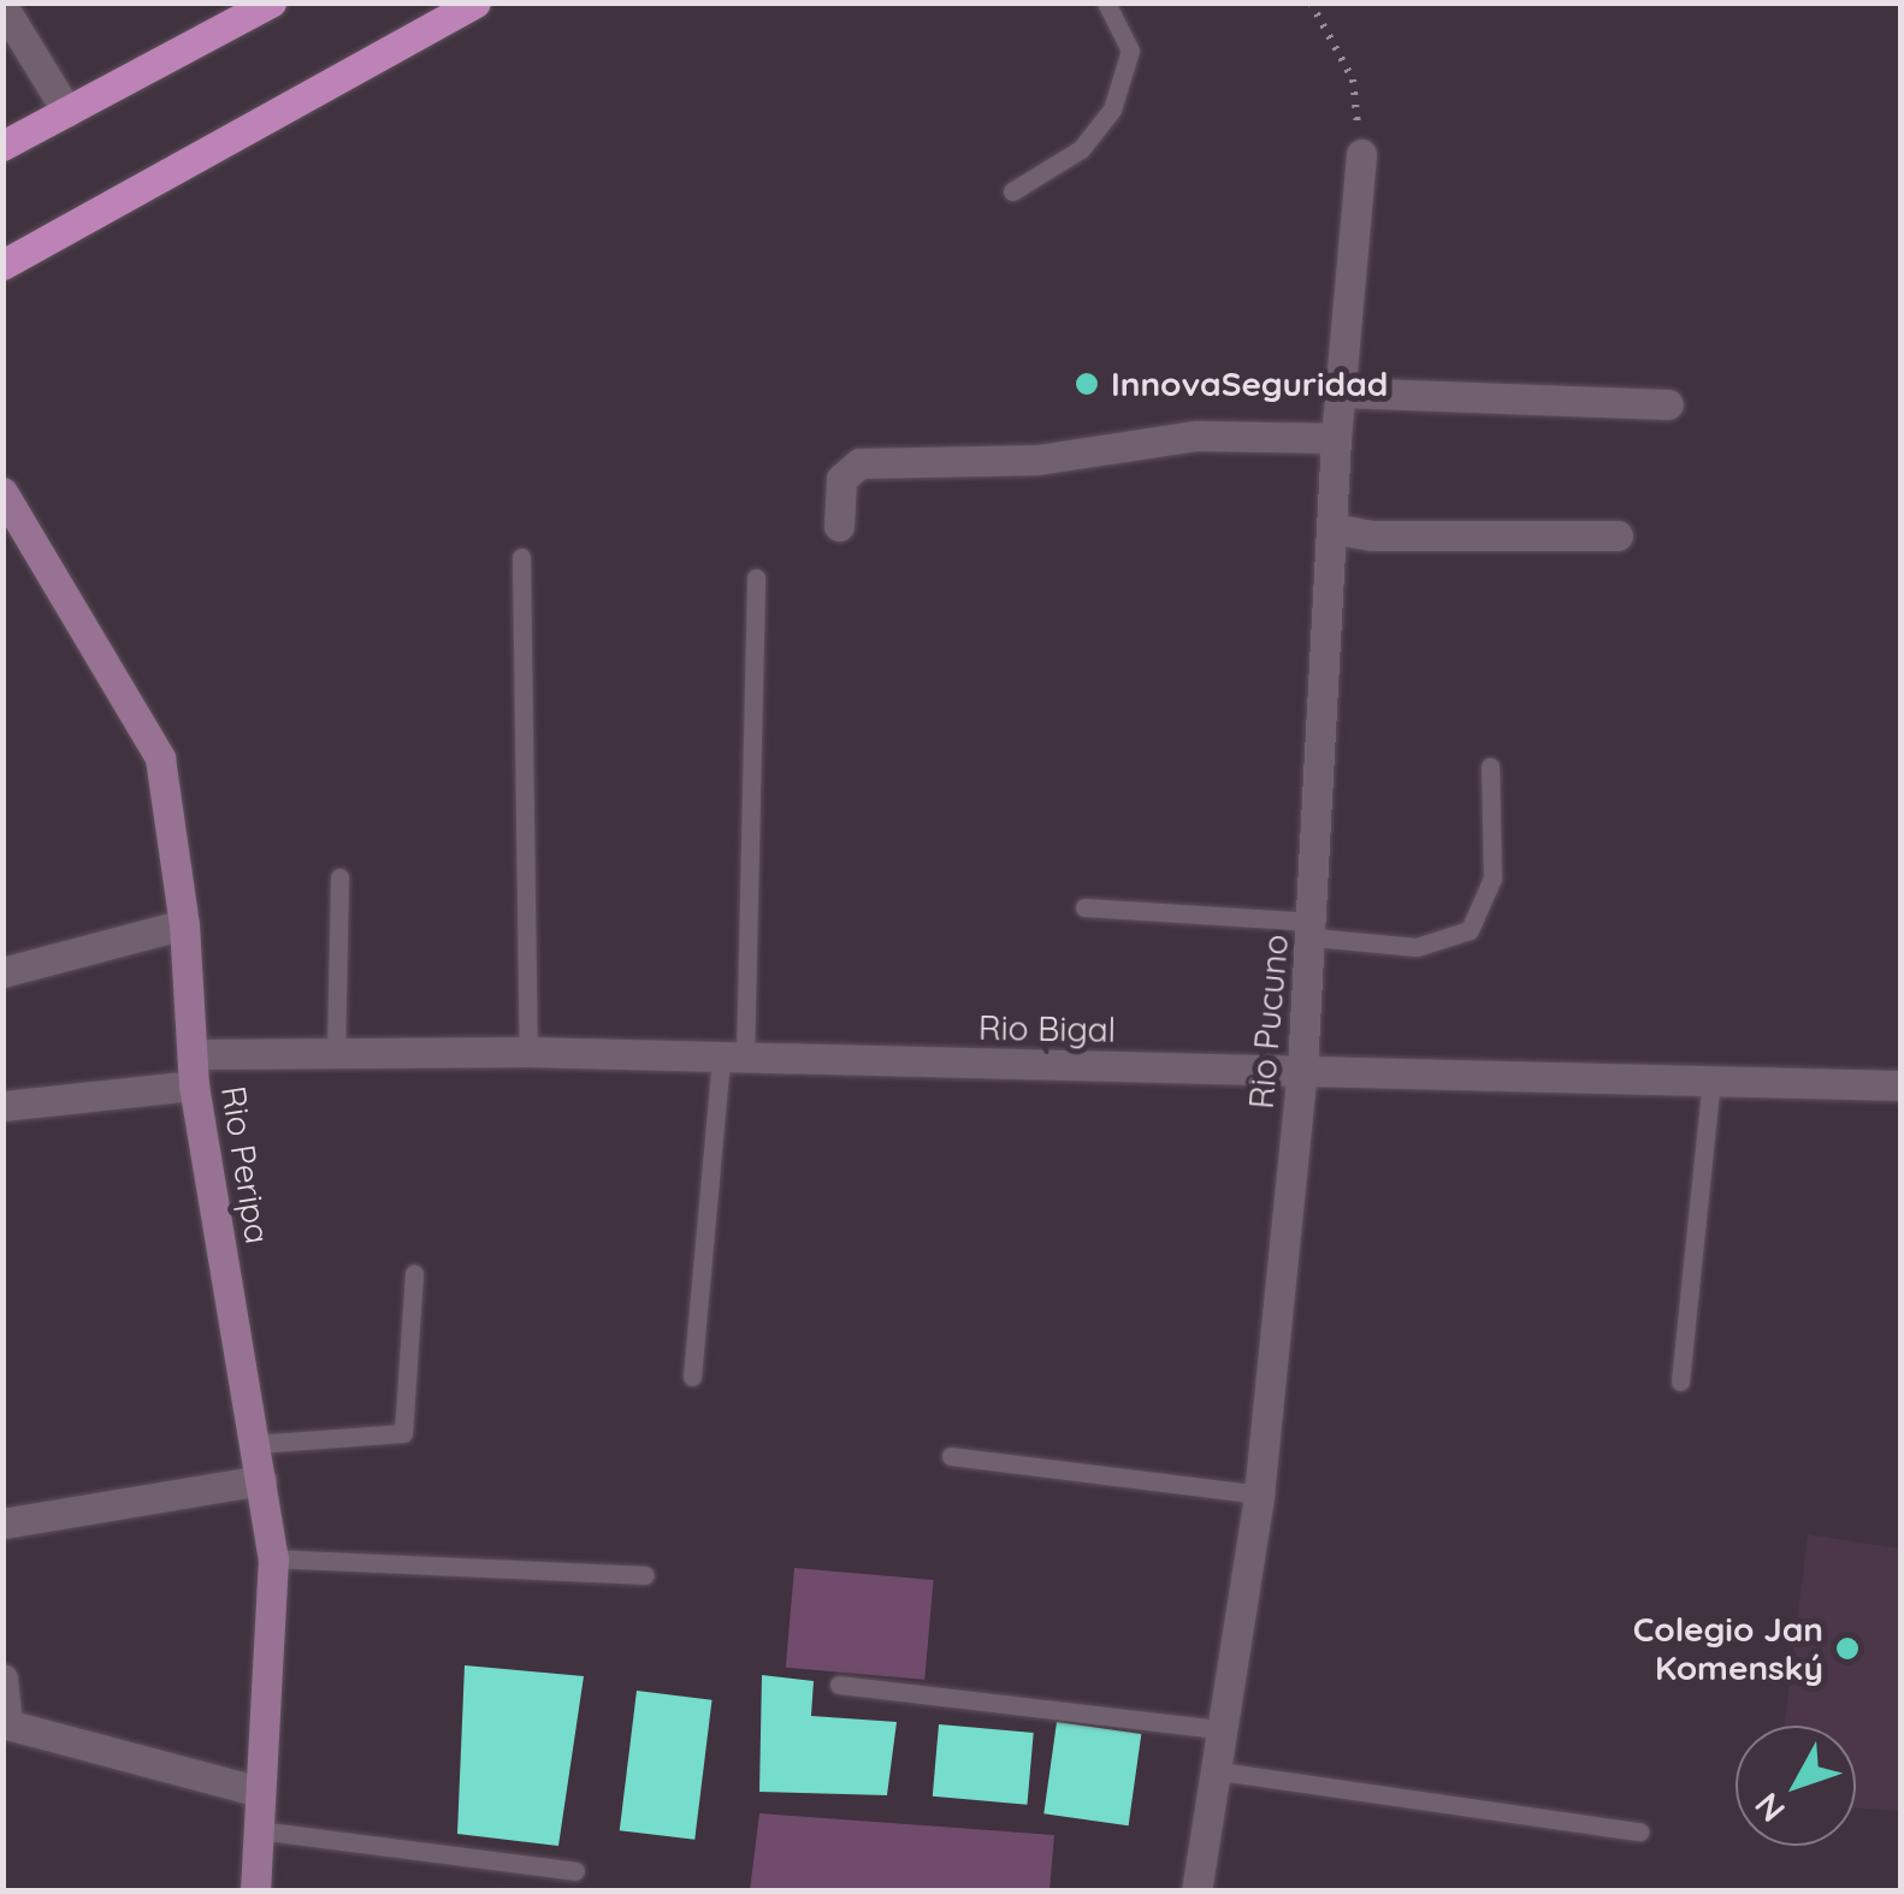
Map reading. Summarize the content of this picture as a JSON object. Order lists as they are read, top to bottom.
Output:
{
  "streets": {
    "street": ["Rio Pucuno", "Rio Bigal", "Rio Peripa"]
  },
  "crossings": [
    ["Rio Pucuno", "Rio Bigal"],
    ["Rio Bigal", "Rio Peripa"]
  ],
  "places": ["InnovaSeguridad", "Colegio Jan Komenský"],
  "north": "bottom left"
}
